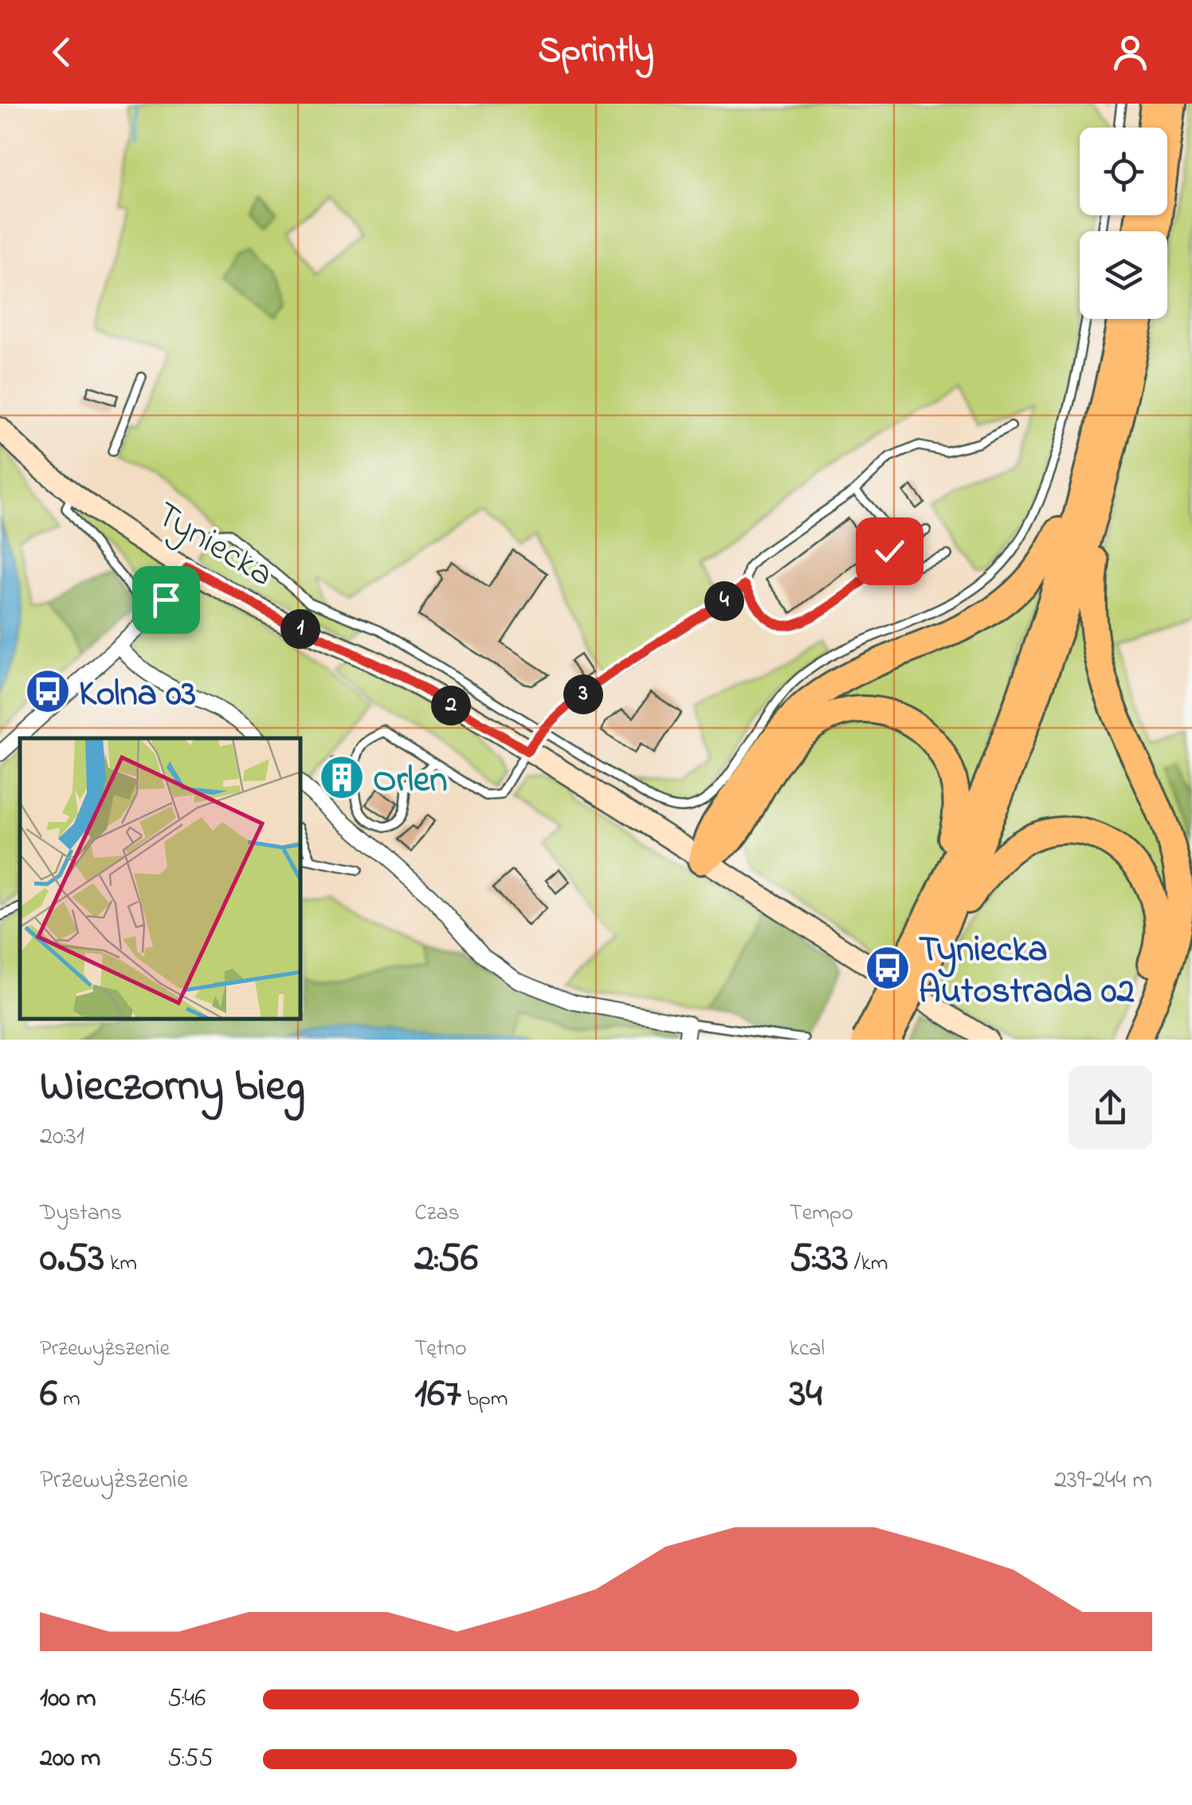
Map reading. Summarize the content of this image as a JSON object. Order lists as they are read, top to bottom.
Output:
{
  "streets": {
    "street": ["Tyniecka"]
  },
  "places": {
    "bus stop": ["Kolna 03", "Tyniecka Autostrada 02"],
    "building": ["Orlen"]
  },
  "page": {
    "header": "Sprintly",
    "pins": [
      "4",
      "1",
      "3",
      "2"
    ],
    "heading": ["Wieczorny bieg", "20:31"],
    "stats": [
      ["Dystans", "0.53 km"],
      ["Czas", "2:56"],
      ["Tempo", "5:33 /km"],
      ["Przewyższenie", "6 m"],
      ["Tętno", "167 bpm"],
      ["kcal", "34"]
    ],
    "chart": ["Przewyższenie", "239–244 m"],
    "list": [
      {
        "name": "100 m",
        "note": "5:46"
      },
      {
        "name": "200 m",
        "note": "5:55"
      }
    ]
  }
}
